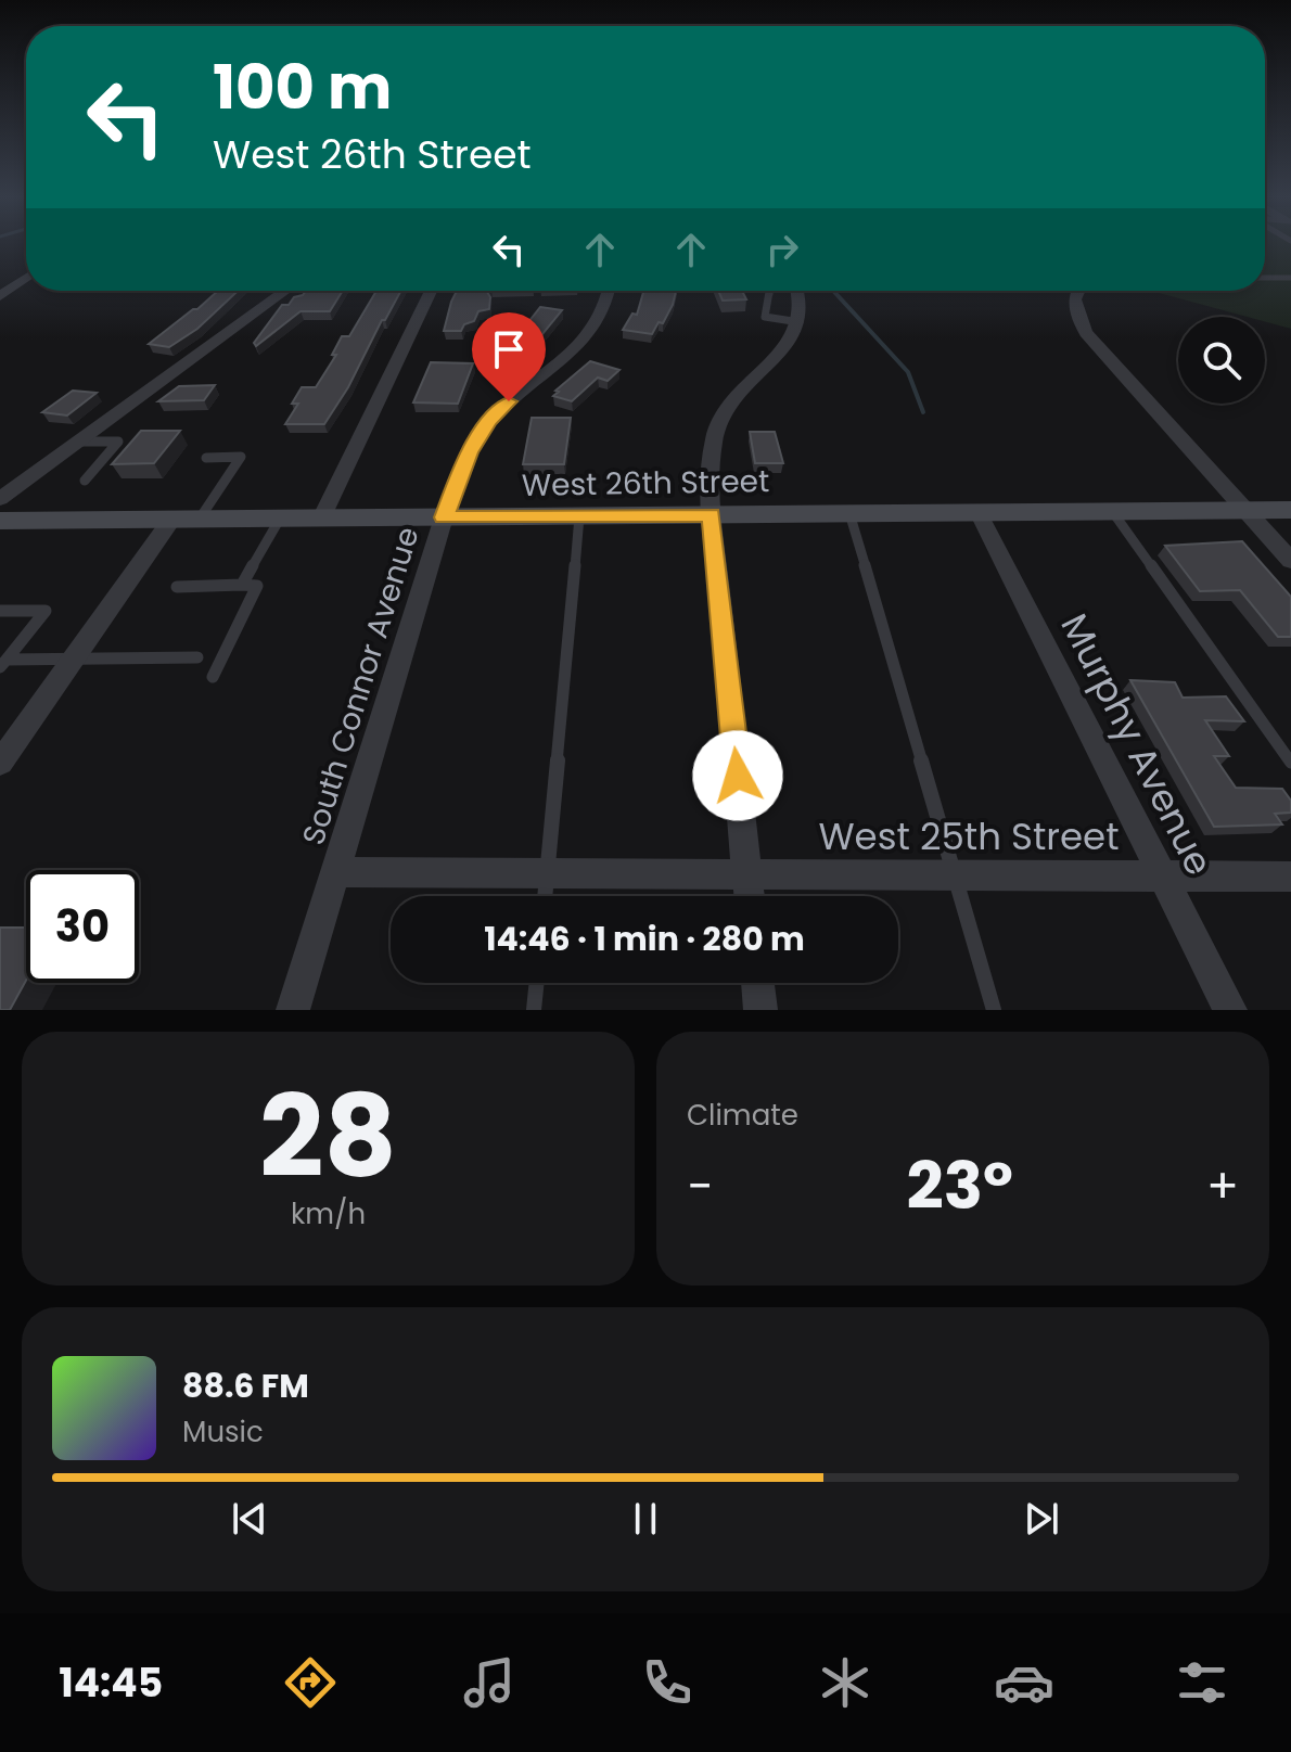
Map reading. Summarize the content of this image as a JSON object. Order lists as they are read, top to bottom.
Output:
{
  "streets": {
    "main road": ["West 26th Street"],
    "street": ["South Connor Avenue", "Murphy Avenue", "West 25th Street"]
  },
  "crossings": [
    ["West 26th Street", "South Connor Avenue"],
    ["West 26th Street", "Murphy Avenue"],
    ["South Connor Avenue", "West 25th Street"],
    ["Murphy Avenue", "West 25th Street"]
  ],
  "page": {
    "turn": ["100 m", "West 26th Street"],
    "limit": "30",
    "trip": "14:46 · 1 min · 280 m",
    "tile": [
      ["28", "km/h"],
      "Climate"
    ],
    "heat": ["−", "23°", "+"],
    "song": ["88.6 FM", "Music"],
    "tabs": "14:45"
  }
}
